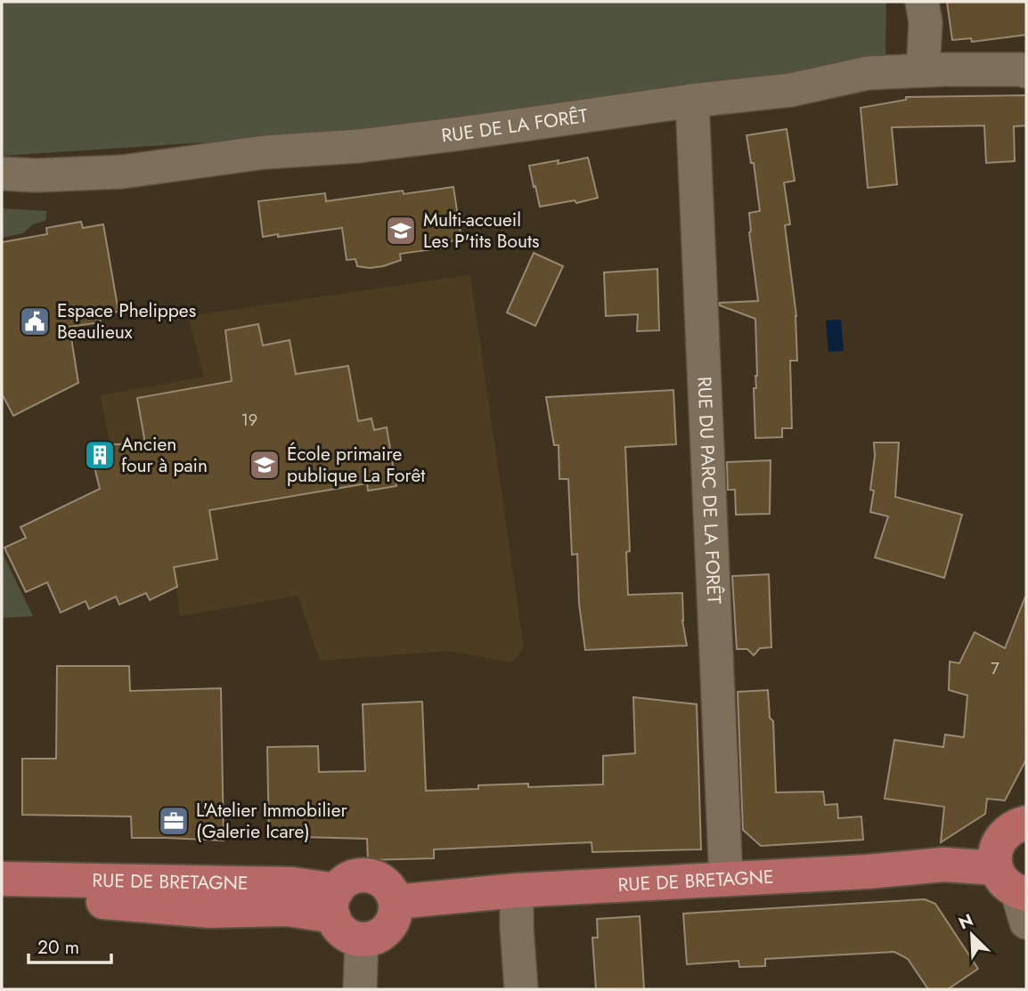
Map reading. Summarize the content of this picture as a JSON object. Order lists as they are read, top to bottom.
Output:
{
  "streets": {
    "main road": ["RUE DE BRETAGNE"],
    "street": ["RUE DE LA FORÊT", "RUE DU PARC DE LA FORÊT"]
  },
  "crossings": [
    ["RUE DE LA FORÊT", "RUE DU PARC DE LA FORÊT"],
    ["RUE DU PARC DE LA FORÊT", "RUE DE BRETAGNE"]
  ],
  "places": {
    "school or university": ["Multi-accueil Les P'tits Bouts", "École primaire publique La Forêt"],
    "public building": ["Espace Phelippes Beaulieux"],
    "building": ["Ancien four à pain"],
    "office": ["L'Atelier Immobilier (Galerie Icare)"]
  },
  "house_numbers": ["19", "7"],
  "scale_bar": "20 m",
  "north": "top left"
}
